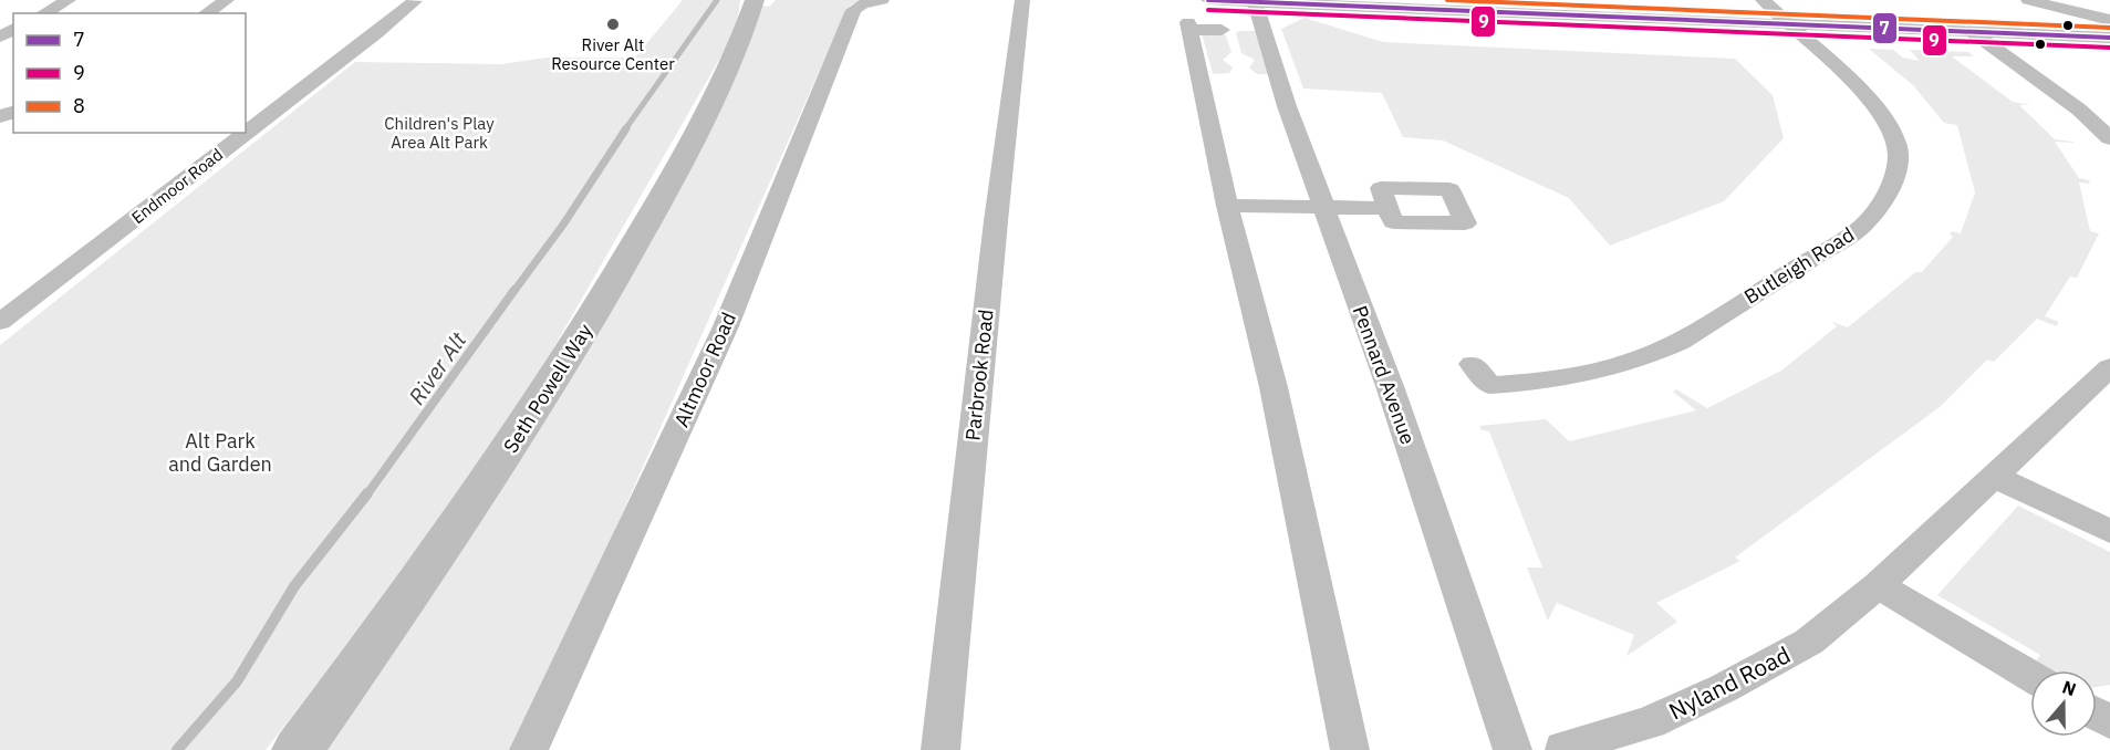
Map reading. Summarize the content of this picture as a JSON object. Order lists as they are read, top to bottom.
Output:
{
  "streets": {
    "main road": ["Seth Powell Way"],
    "street": [
      "Endmoor Road",
      "Butleigh Road",
      "Altmoor Road",
      "Parbrook Road",
      "Pennard Avenue",
      "Nyland Road"
    ]
  },
  "water": ["River Alt"],
  "parks": ["Children's Play Area Alt Park", "Alt Park and Garden"],
  "places": ["River Alt Resource Center"],
  "lines": ["transit line 7", "transit line 8", "transit line 9"],
  "legend": ["7", "9", "8"],
  "north": "top"
}
